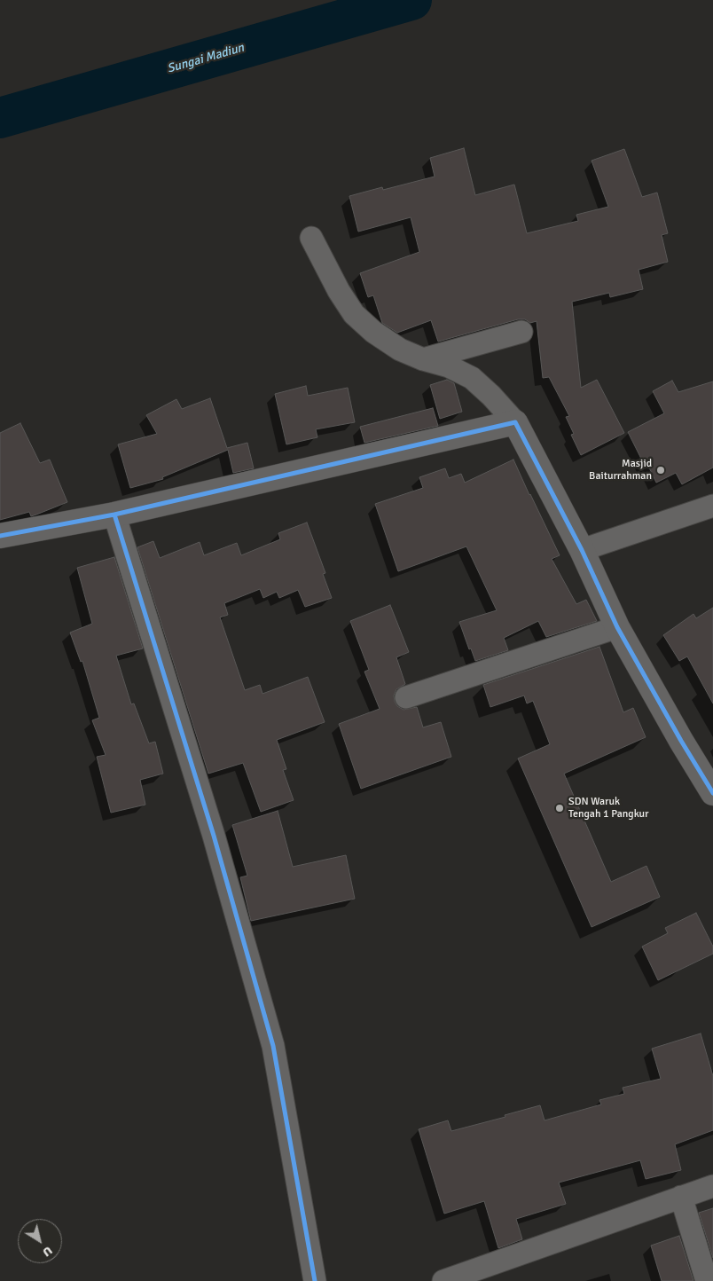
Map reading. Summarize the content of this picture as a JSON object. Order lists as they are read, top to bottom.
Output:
{
  "water": ["Sungai Madiun"],
  "places": ["Masjid Baiturrahman", "SDN Waruk Tengah 1 Pangkur"],
  "north": "bottom right"
}
